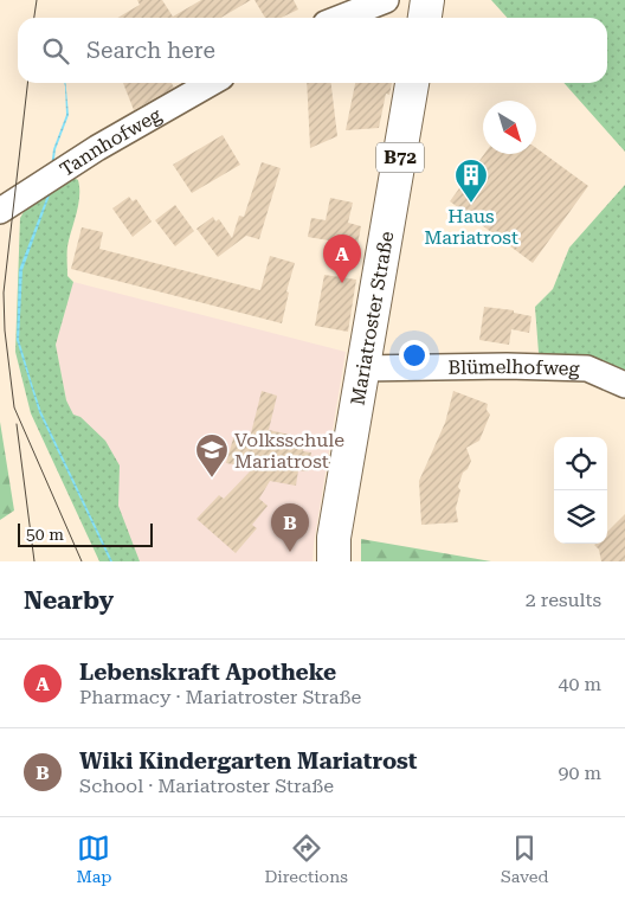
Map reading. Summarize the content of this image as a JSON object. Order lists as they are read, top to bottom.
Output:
{
  "streets": {
    "main road": ["B72", "Mariatroster Straße"],
    "street": ["Tannhofweg", "Blümelhofweg"]
  },
  "crossings": [
    ["Mariatroster Straße", "Blümelhofweg"]
  ],
  "places": {
    "building": ["Haus Mariatrost"],
    "school or university": ["Volksschule Mariatrost"]
  },
  "scale_bar": "50 m",
  "north": "bottom right",
  "page": {
    "search": "Search here",
    "pins": ["A", "B"],
    "scale": "50 m",
    "heading": ["Nearby", "2 results"],
    "list": [
      {
        "mark": "A",
        "name": "Lebenskraft Apotheke",
        "note": "Pharmacy · Mariatroster Straße",
        "value": "40 m"
      },
      {
        "mark": "B",
        "name": "Wiki Kindergarten Mariatrost",
        "note": "School · Mariatroster Straße",
        "value": "90 m"
      }
    ],
    "nav": ["Map", "Directions", "Saved"]
  }
}
